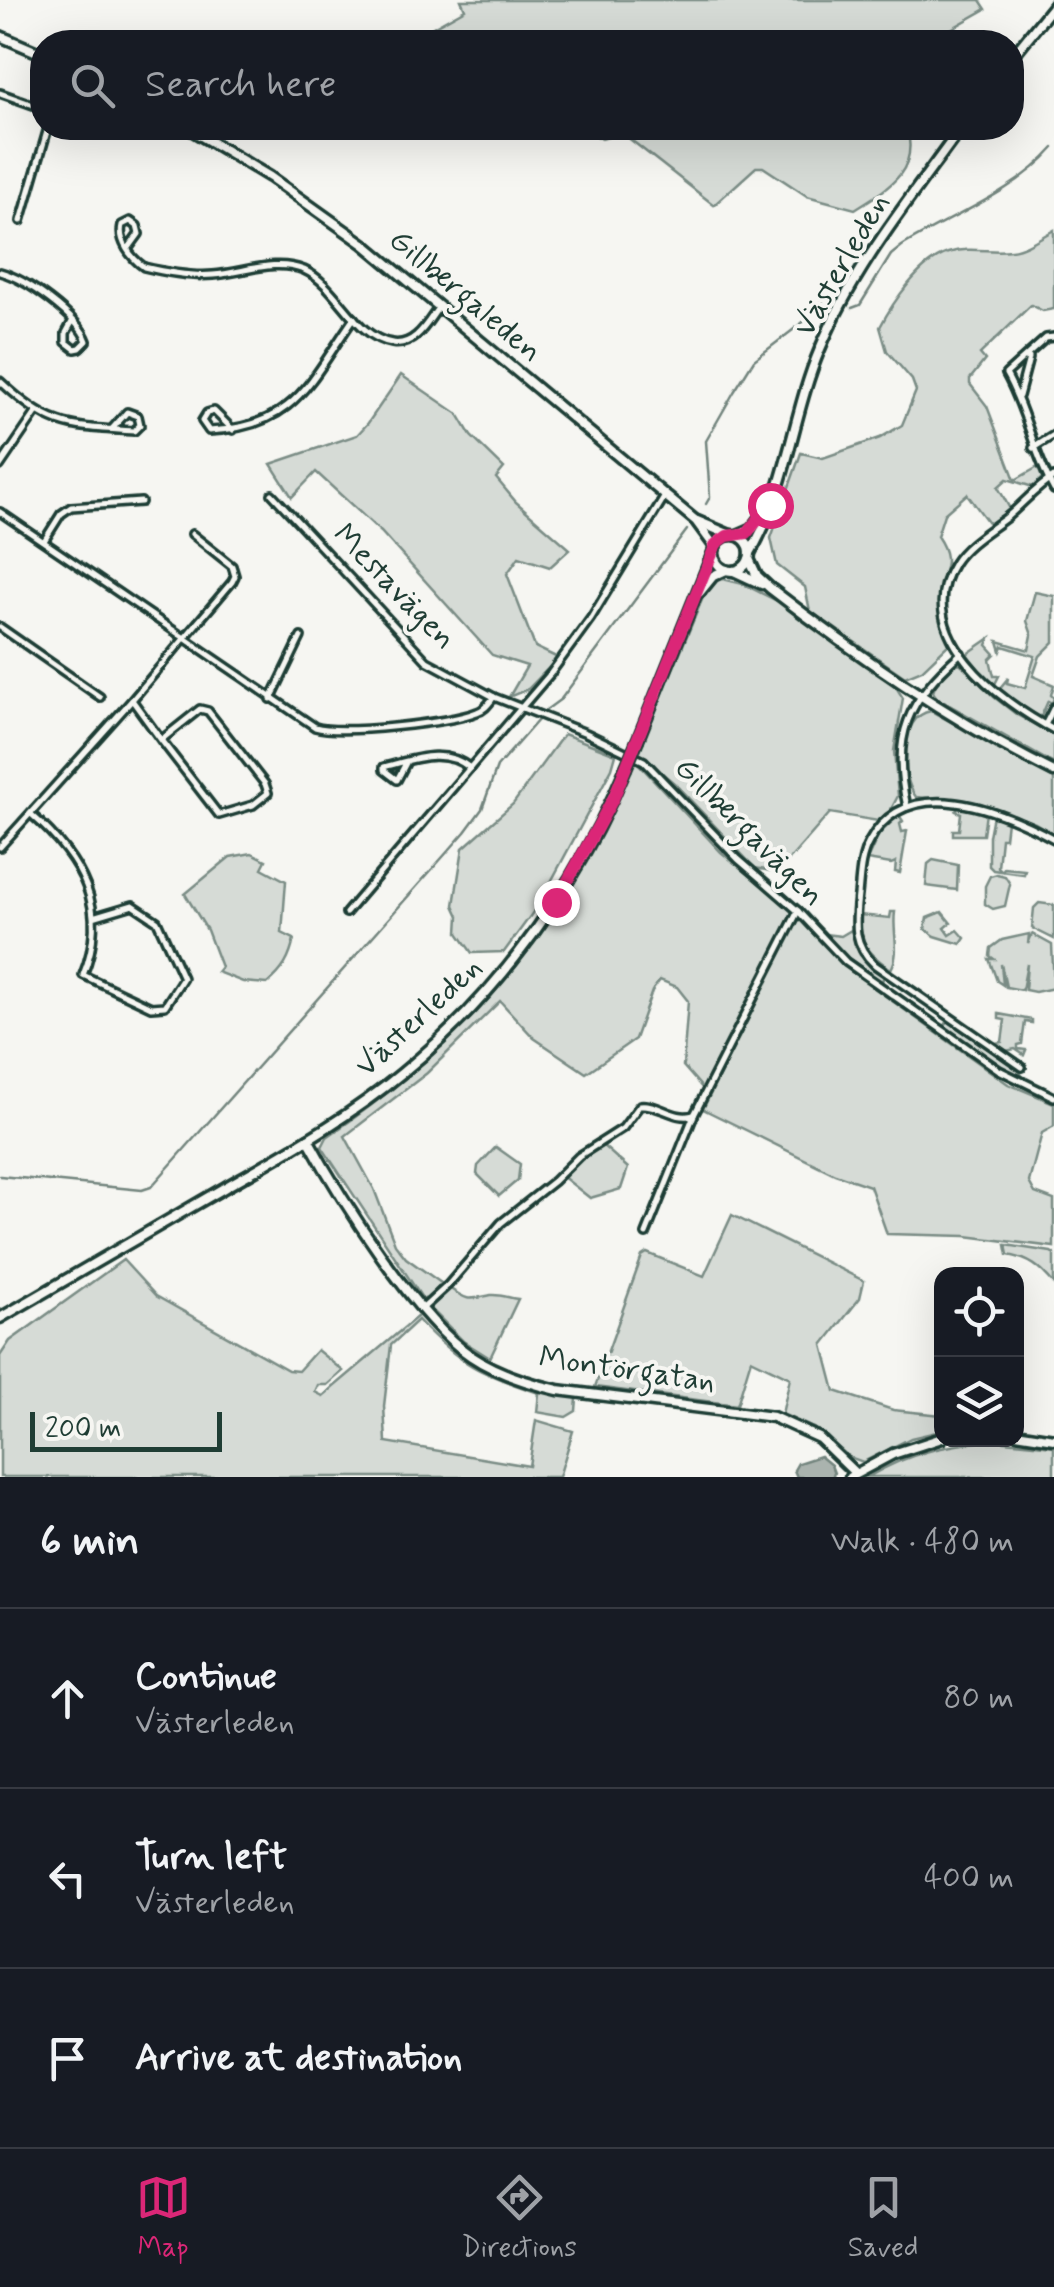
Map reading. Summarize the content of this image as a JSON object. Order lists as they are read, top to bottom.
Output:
{
  "streets": {
    "main road": ["Västerleden", "Gillbergaleden", "Montörgatan"],
    "street": ["Mestavägen", "Gillbergavägen"]
  },
  "crossings": [
    ["Västerleden", "Gillbergaleden"],
    ["Västerleden", "Montörgatan"],
    ["Mestavägen", "Gillbergavägen"]
  ],
  "scale_bar": "200 m",
  "page": {
    "search": "Search here",
    "scale": "200 m",
    "heading": ["6 min", "Walk · 480 m"],
    "list": [
      ["Continue", "Västerleden", "80 m"],
      ["Turn left", "Västerleden", "400 m"],
      "Arrive at destination"
    ],
    "nav": ["Map", "Directions", "Saved"]
  }
}
